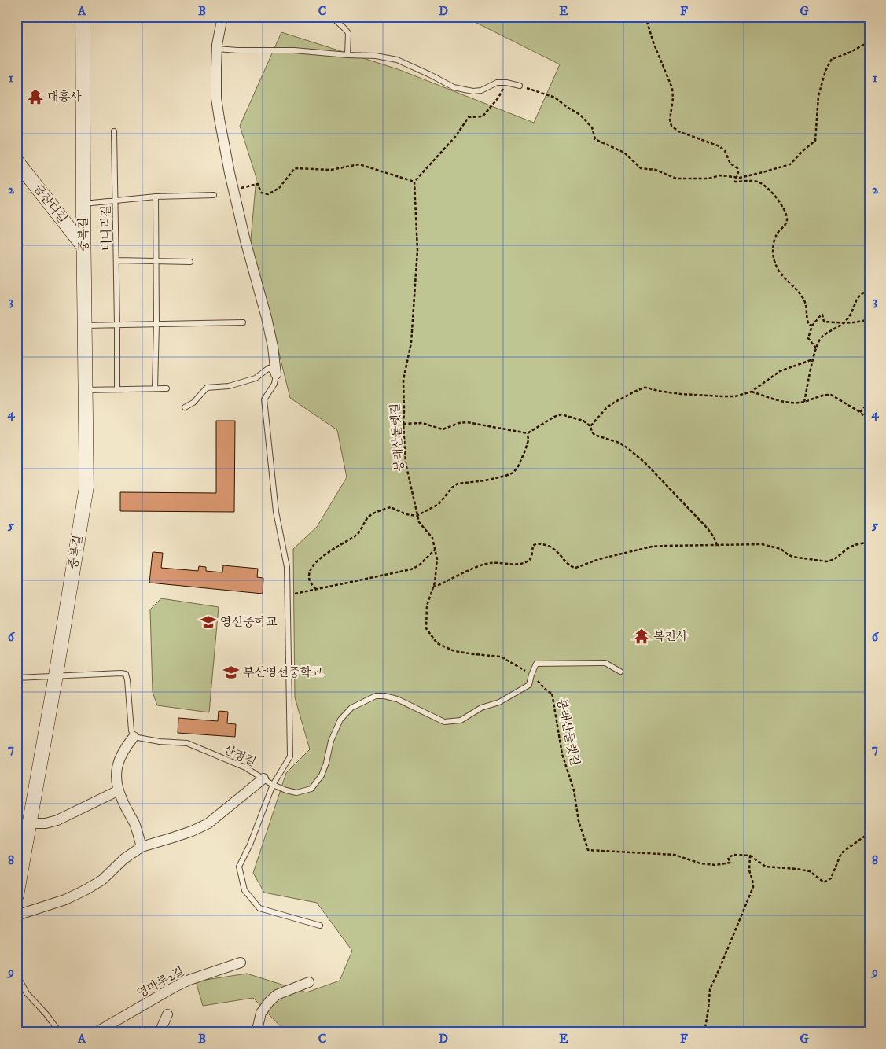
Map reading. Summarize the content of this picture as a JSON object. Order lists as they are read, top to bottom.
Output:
{
  "streets": {
    "street": ["금잔디길", "중복길", "영마루2길"],
    "lane": ["비나리길", "산정길"],
    "path": ["봉래산둘렛길"]
  },
  "crossings": [
    ["금잔디길", "중복길"],
    ["비나리길", "중복길"],
    ["봉래산둘렛길", "산정길"]
  ],
  "places": {
    "temple": ["대흥사", "복천사"],
    "school or university": ["영선중학교", "부산영선중학교"]
  },
  "grid": {
    "columns": [
      "A",
      "B",
      "C",
      "D",
      "E",
      "F",
      "G"
    ],
    "rows": [
      "1",
      "2",
      "3",
      "4",
      "5",
      "6",
      "7",
      "8",
      "9"
    ]
  }
}
